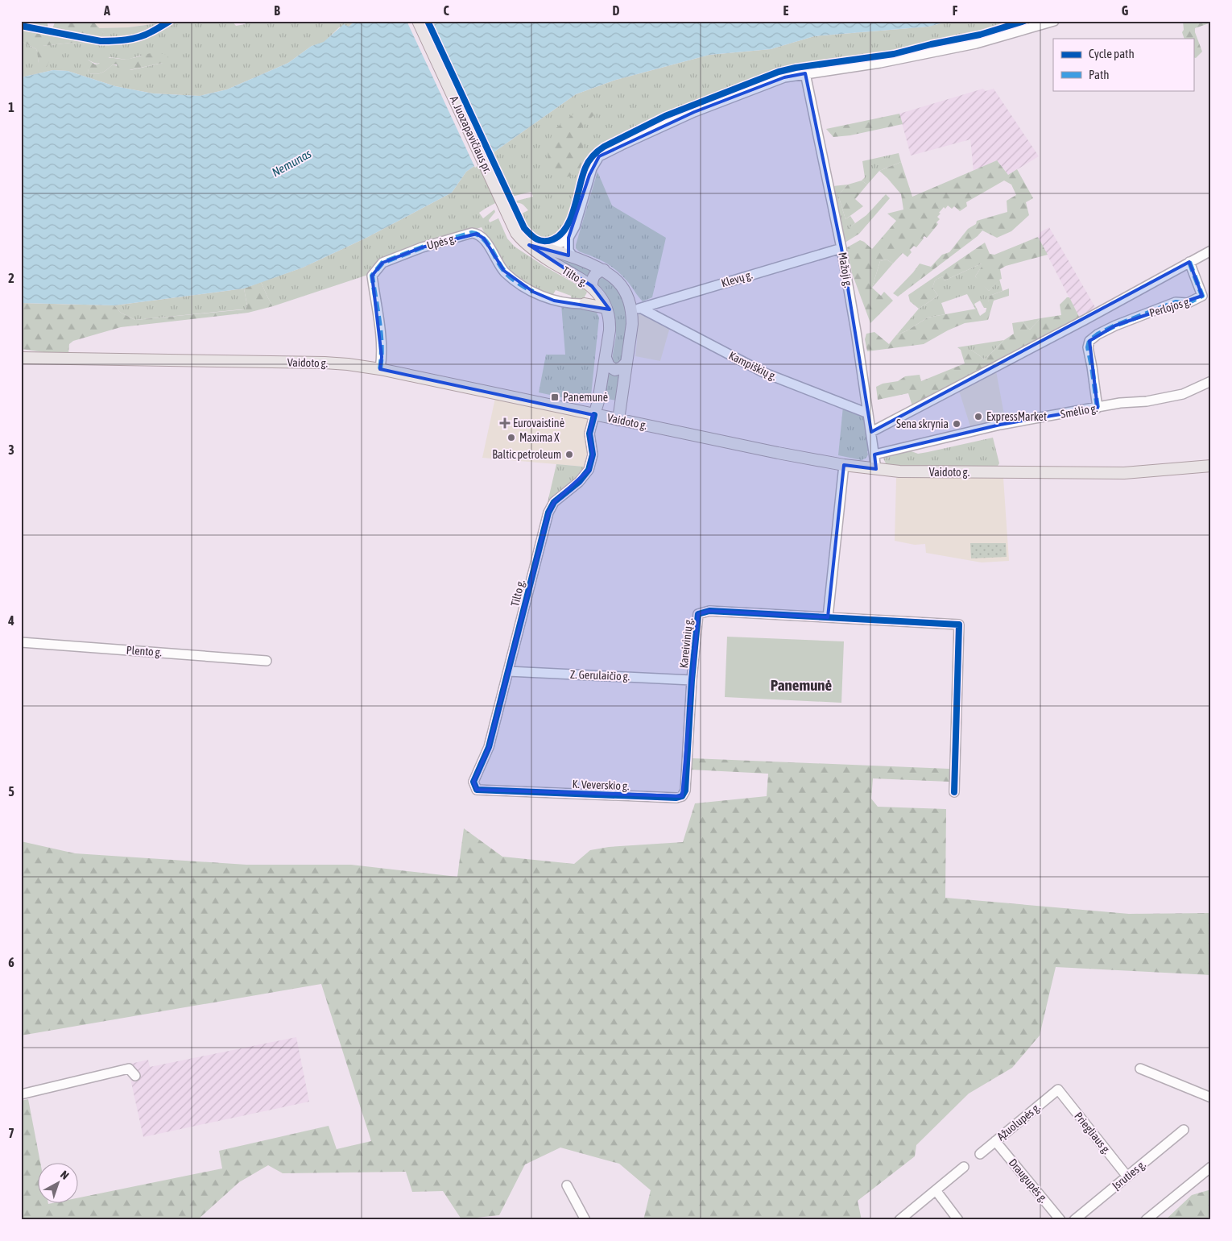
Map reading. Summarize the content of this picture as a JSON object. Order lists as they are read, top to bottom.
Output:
{
  "streets": {
    "main road": ["A. Juozapavičiaus pr.", "Tilto g.", "Vaidoto g."],
    "street": [
      "Upės g.",
      "Mažoji g.",
      "Klevų g.",
      "Perlojos g.",
      "Kampiškių g.",
      "Smėlio g.",
      "Kareivinių g.",
      "Plento g.",
      "Z. Gerulaičio g.",
      "K. Veverskio g.",
      "Ąžuolupės g.",
      "Priegliaus g.",
      "Įsruties g.",
      "Draugupės g."
    ]
  },
  "crossings": [
    ["A. Juozapavičiaus pr.", "Tilto g."],
    ["Upės g.", "Vaidoto g."],
    ["Mažoji g.", "Klevų g."],
    ["Mažoji g.", "Vaidoto g."],
    ["Mažoji g.", "Kampiškių g."],
    ["Mažoji g.", "Smėlio g."],
    ["Tilto g.", "Klevų g."],
    ["Tilto g.", "Vaidoto g."],
    ["Tilto g.", "Kampiškių g."],
    ["Tilto g.", "Z. Gerulaičio g."],
    ["Tilto g.", "K. Veverskio g."],
    ["Klevų g.", "Kampiškių g."],
    ["Perlojos g.", "Smėlio g."],
    ["Kareivinių g.", "Z. Gerulaičio g."],
    ["Kareivinių g.", "K. Veverskio g."],
    ["Ąžuolupės g.", "Priegliaus g."],
    ["Ąžuolupės g.", "Draugupės g."],
    ["Priegliaus g.", "Įsruties g."]
  ],
  "districts": ["Panemunė"],
  "water": ["Nemunas"],
  "places": {
    "transit": ["Panemunė"],
    "other": [
      "ExpressMarket",
      "Sena skrynia",
      "Maxima X",
      "Baltic petroleum"
    ],
    "health": ["Eurovaistinė"]
  },
  "legend": ["Cycle path", "Path"],
  "north": "top right",
  "grid": {
    "columns": [
      "A",
      "B",
      "C",
      "D",
      "E",
      "F",
      "G"
    ],
    "rows": [
      "1",
      "2",
      "3",
      "4",
      "5",
      "6",
      "7"
    ]
  }
}
